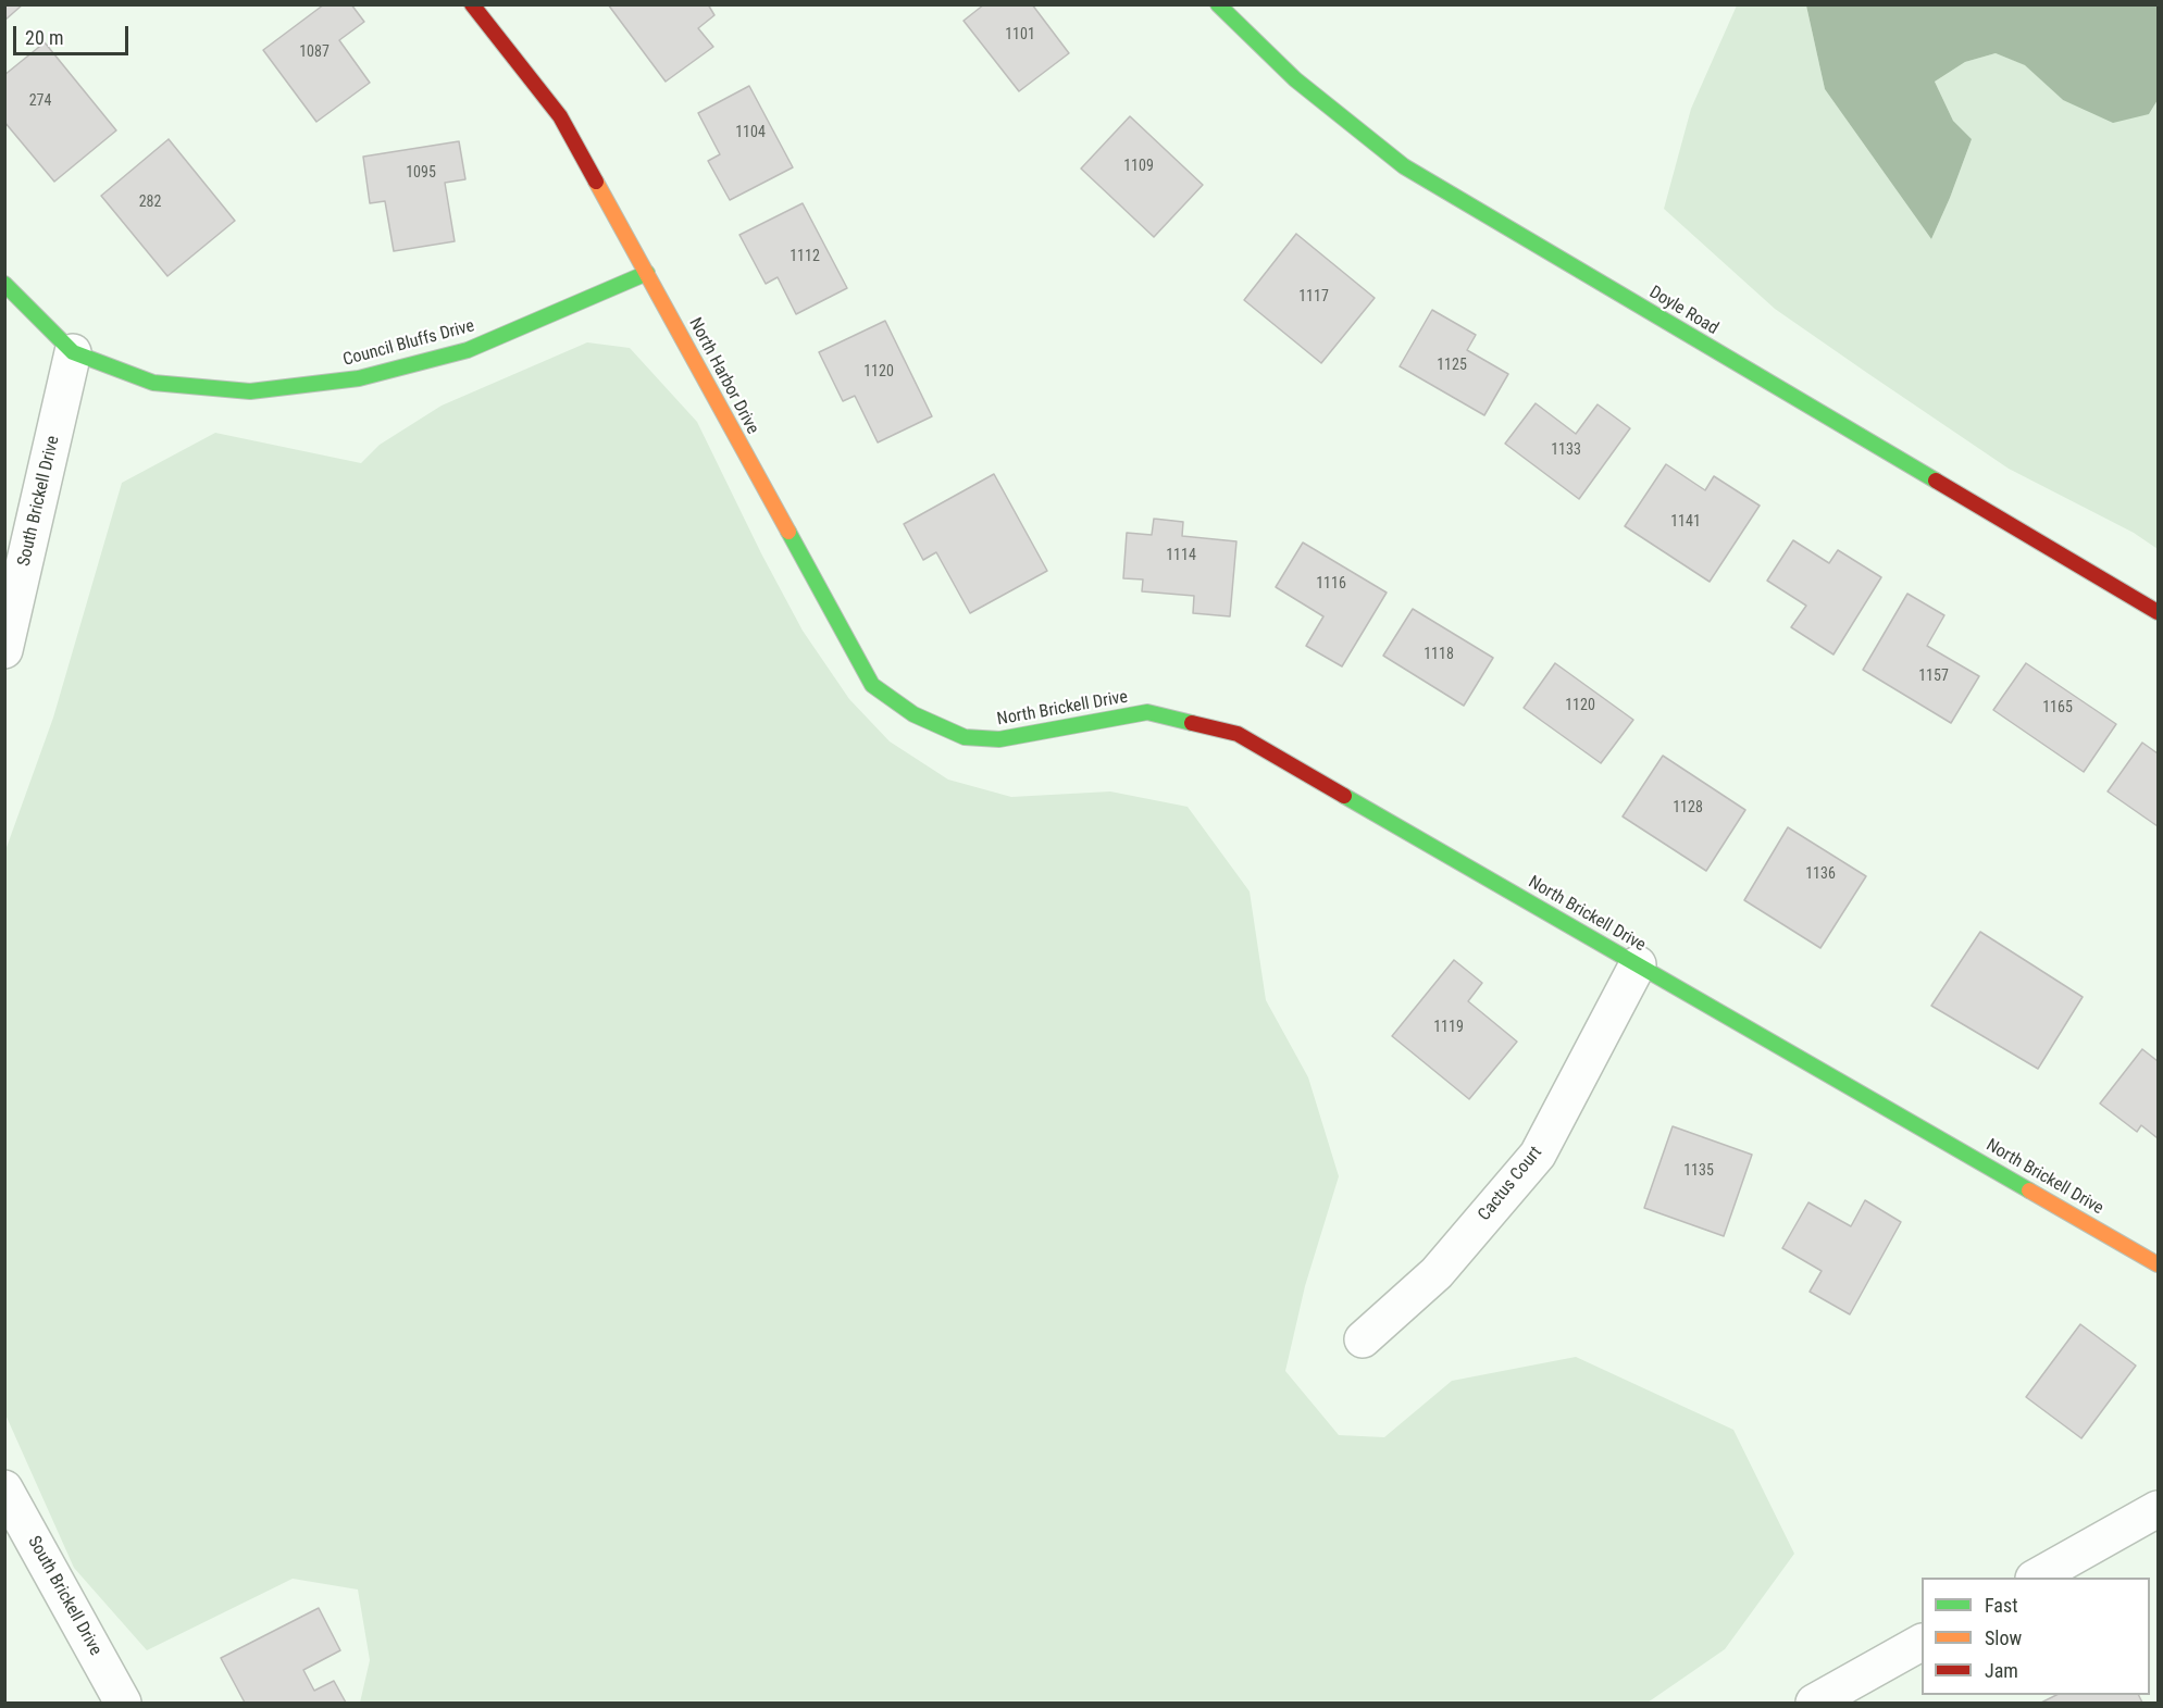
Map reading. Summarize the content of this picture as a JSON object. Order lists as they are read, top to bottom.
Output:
{
  "streets": {
    "street": [
      "Doyle Road",
      "Council Bluffs Drive",
      "North Harbor Drive",
      "South Brickell Drive",
      "North Brickell Drive",
      "Cactus Court"
    ]
  },
  "crossings": [
    ["Council Bluffs Drive", "North Harbor Drive"],
    ["Council Bluffs Drive", "South Brickell Drive"],
    ["North Harbor Drive", "North Brickell Drive"],
    ["North Brickell Drive", "Cactus Court"]
  ],
  "house_numbers": [
    "1101",
    "1087",
    "274",
    "1104",
    "1109",
    "1095",
    "282",
    "1112",
    "1117",
    "1125",
    "1120",
    "1133",
    "1141",
    "1114",
    "1116",
    "1118",
    "1157",
    "1120",
    "1165",
    "1128",
    "1136",
    "1119",
    "1135"
  ],
  "legend": ["Fast", "Slow", "Jam"],
  "scale_bar": "20 m"
}
